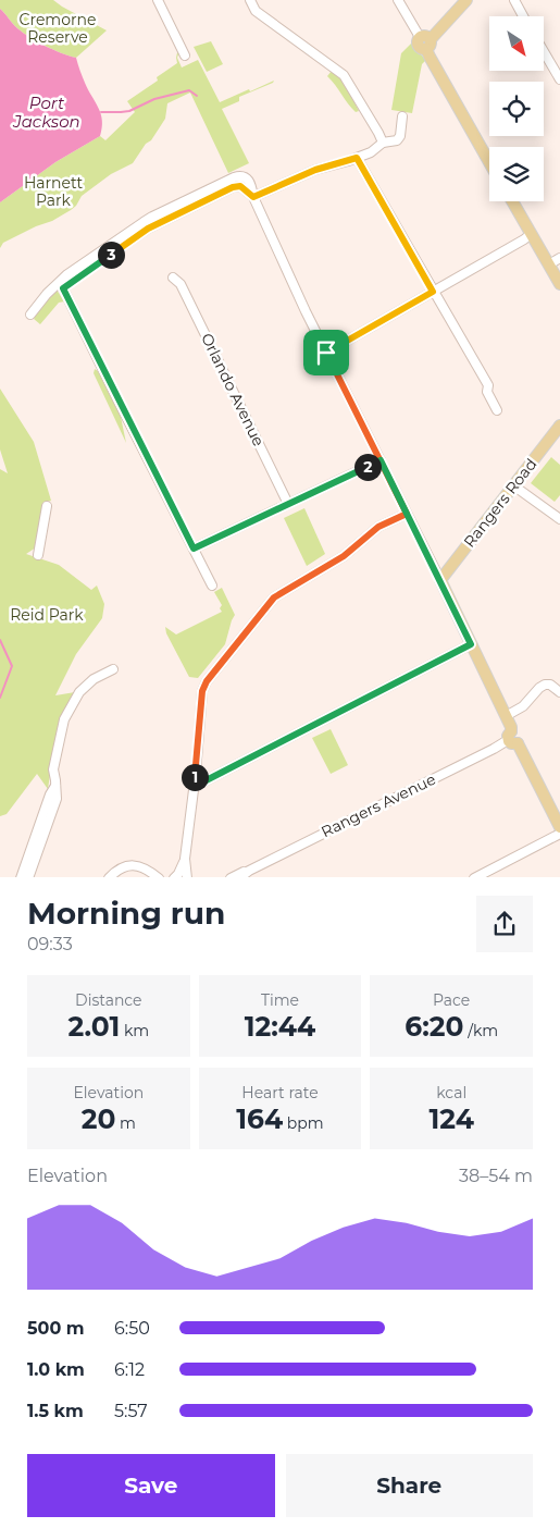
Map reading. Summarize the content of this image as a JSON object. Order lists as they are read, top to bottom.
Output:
{
  "streets": {
    "main road": ["Rangers Road"],
    "street": ["Orlando Avenue", "Rangers Avenue"]
  },
  "water": ["Port Jackson"],
  "parks": ["Cremorne Reserve", "Harnett Park", "Reid Park"],
  "north": "bottom right",
  "page": {
    "pins": ["3", "2", "1"],
    "heading": ["Morning run", "09:33"],
    "stats": [
      ["Distance", "2.01 km"],
      ["Time", "12:44"],
      ["Pace", "6:20 /km"],
      ["Elevation", "20 m"],
      ["Heart rate", "164 bpm"],
      ["kcal", "124"]
    ],
    "chart": ["Elevation", "38–54 m"],
    "list": [
      {
        "name": "500 m",
        "note": "6:50"
      },
      {
        "name": "1.0 km",
        "note": "6:12"
      },
      {
        "name": "1.5 km",
        "note": "5:57"
      }
    ],
    "buttons": ["Save", "Share"]
  }
}
